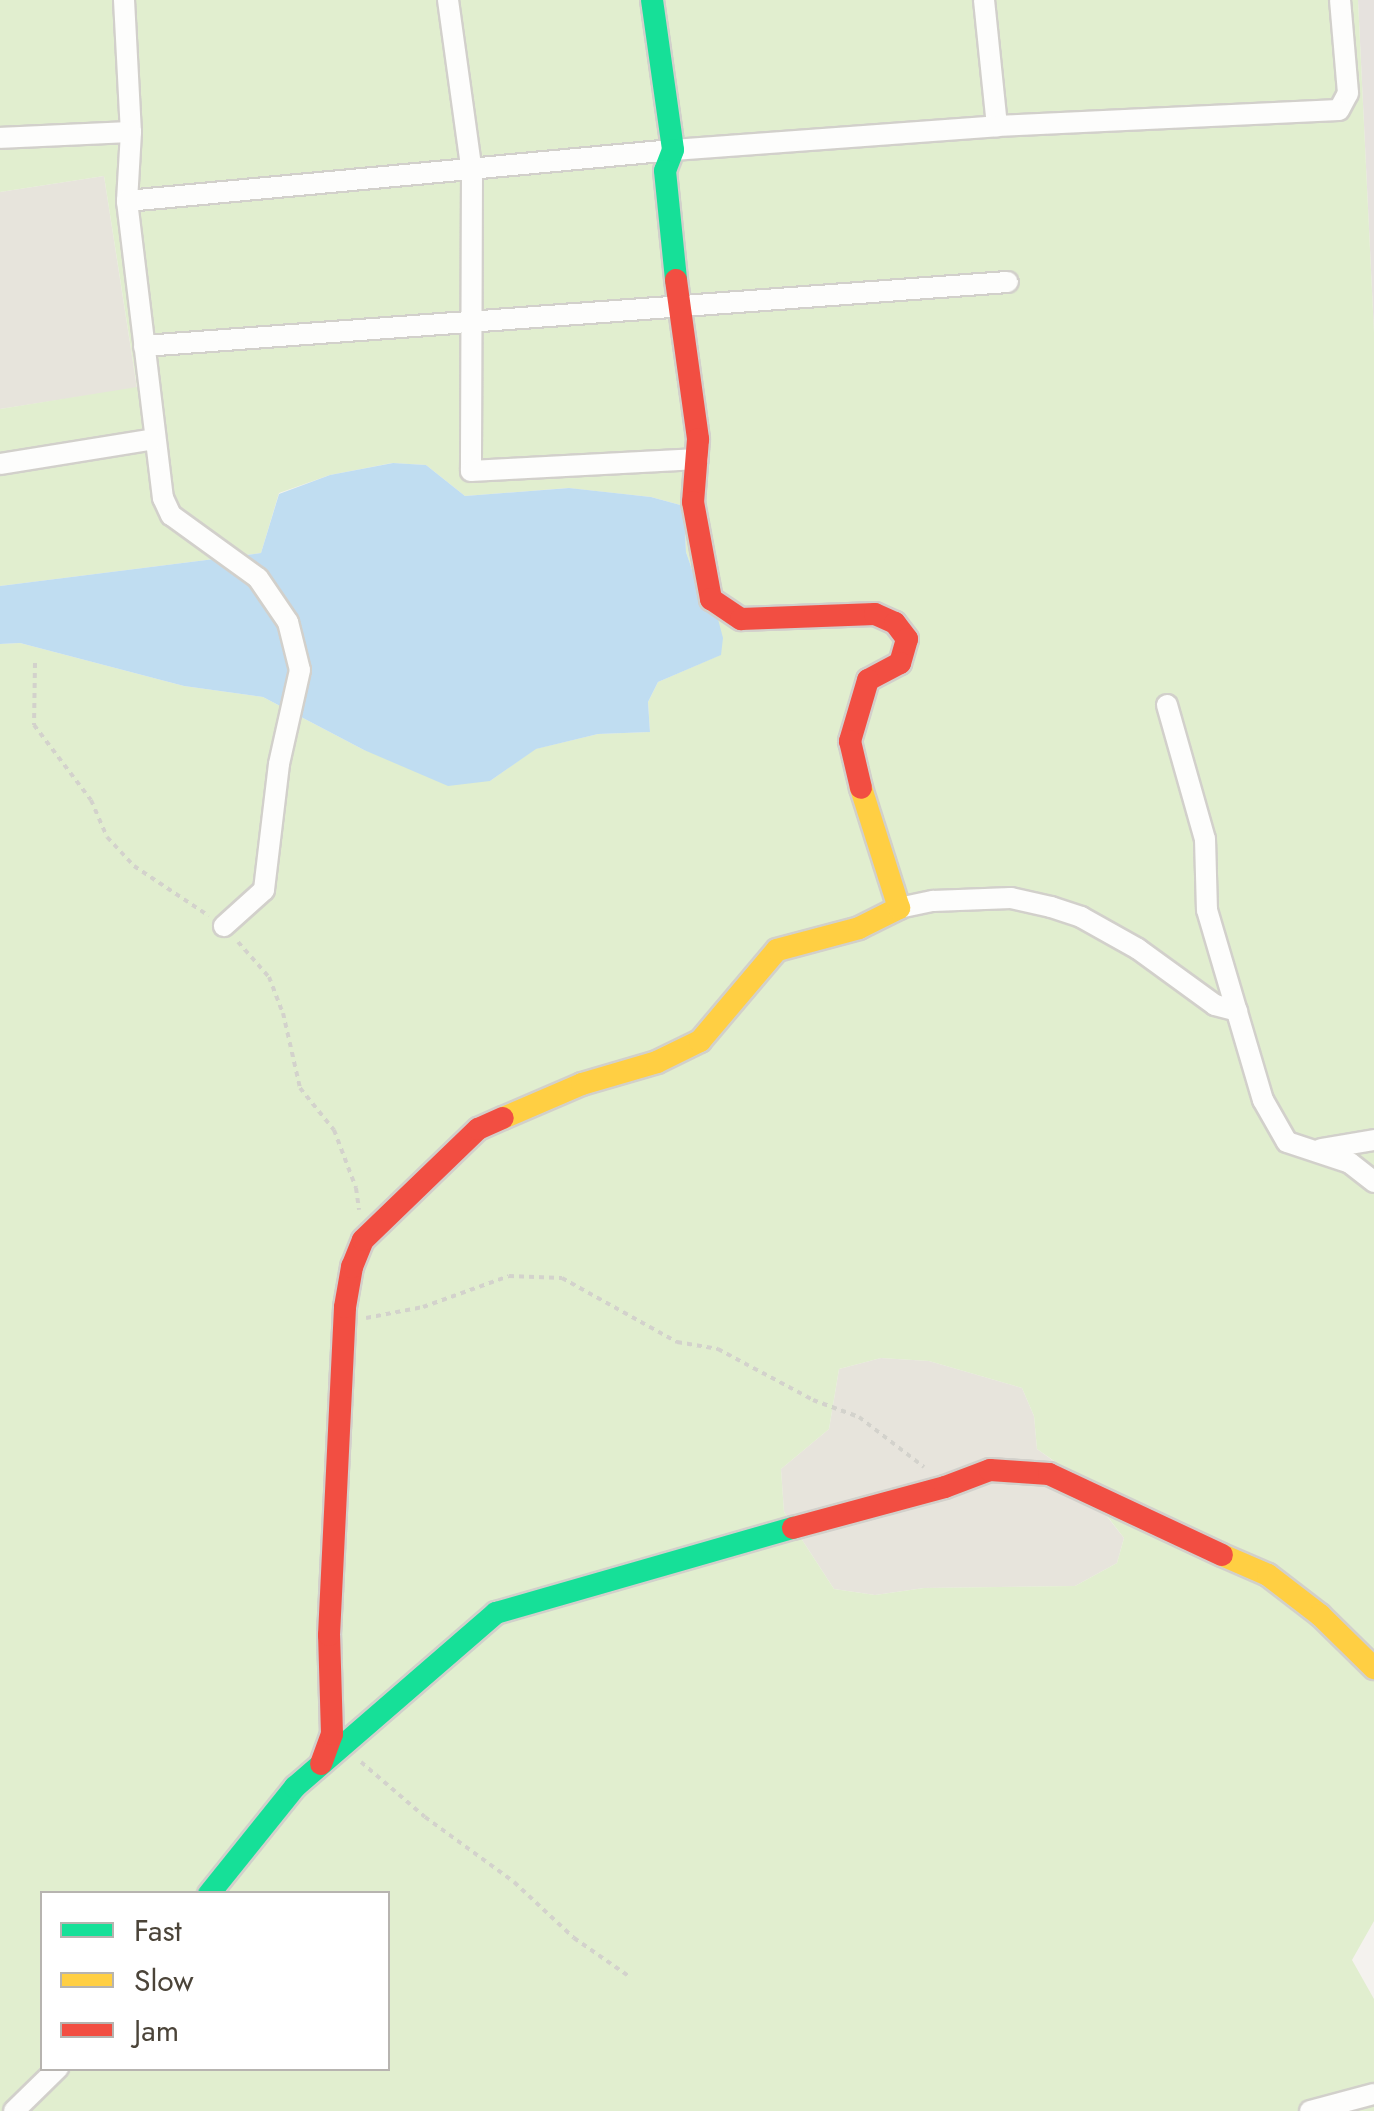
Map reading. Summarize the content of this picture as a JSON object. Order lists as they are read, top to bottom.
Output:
{
  "legend": ["Fast", "Slow", "Jam"]
}
